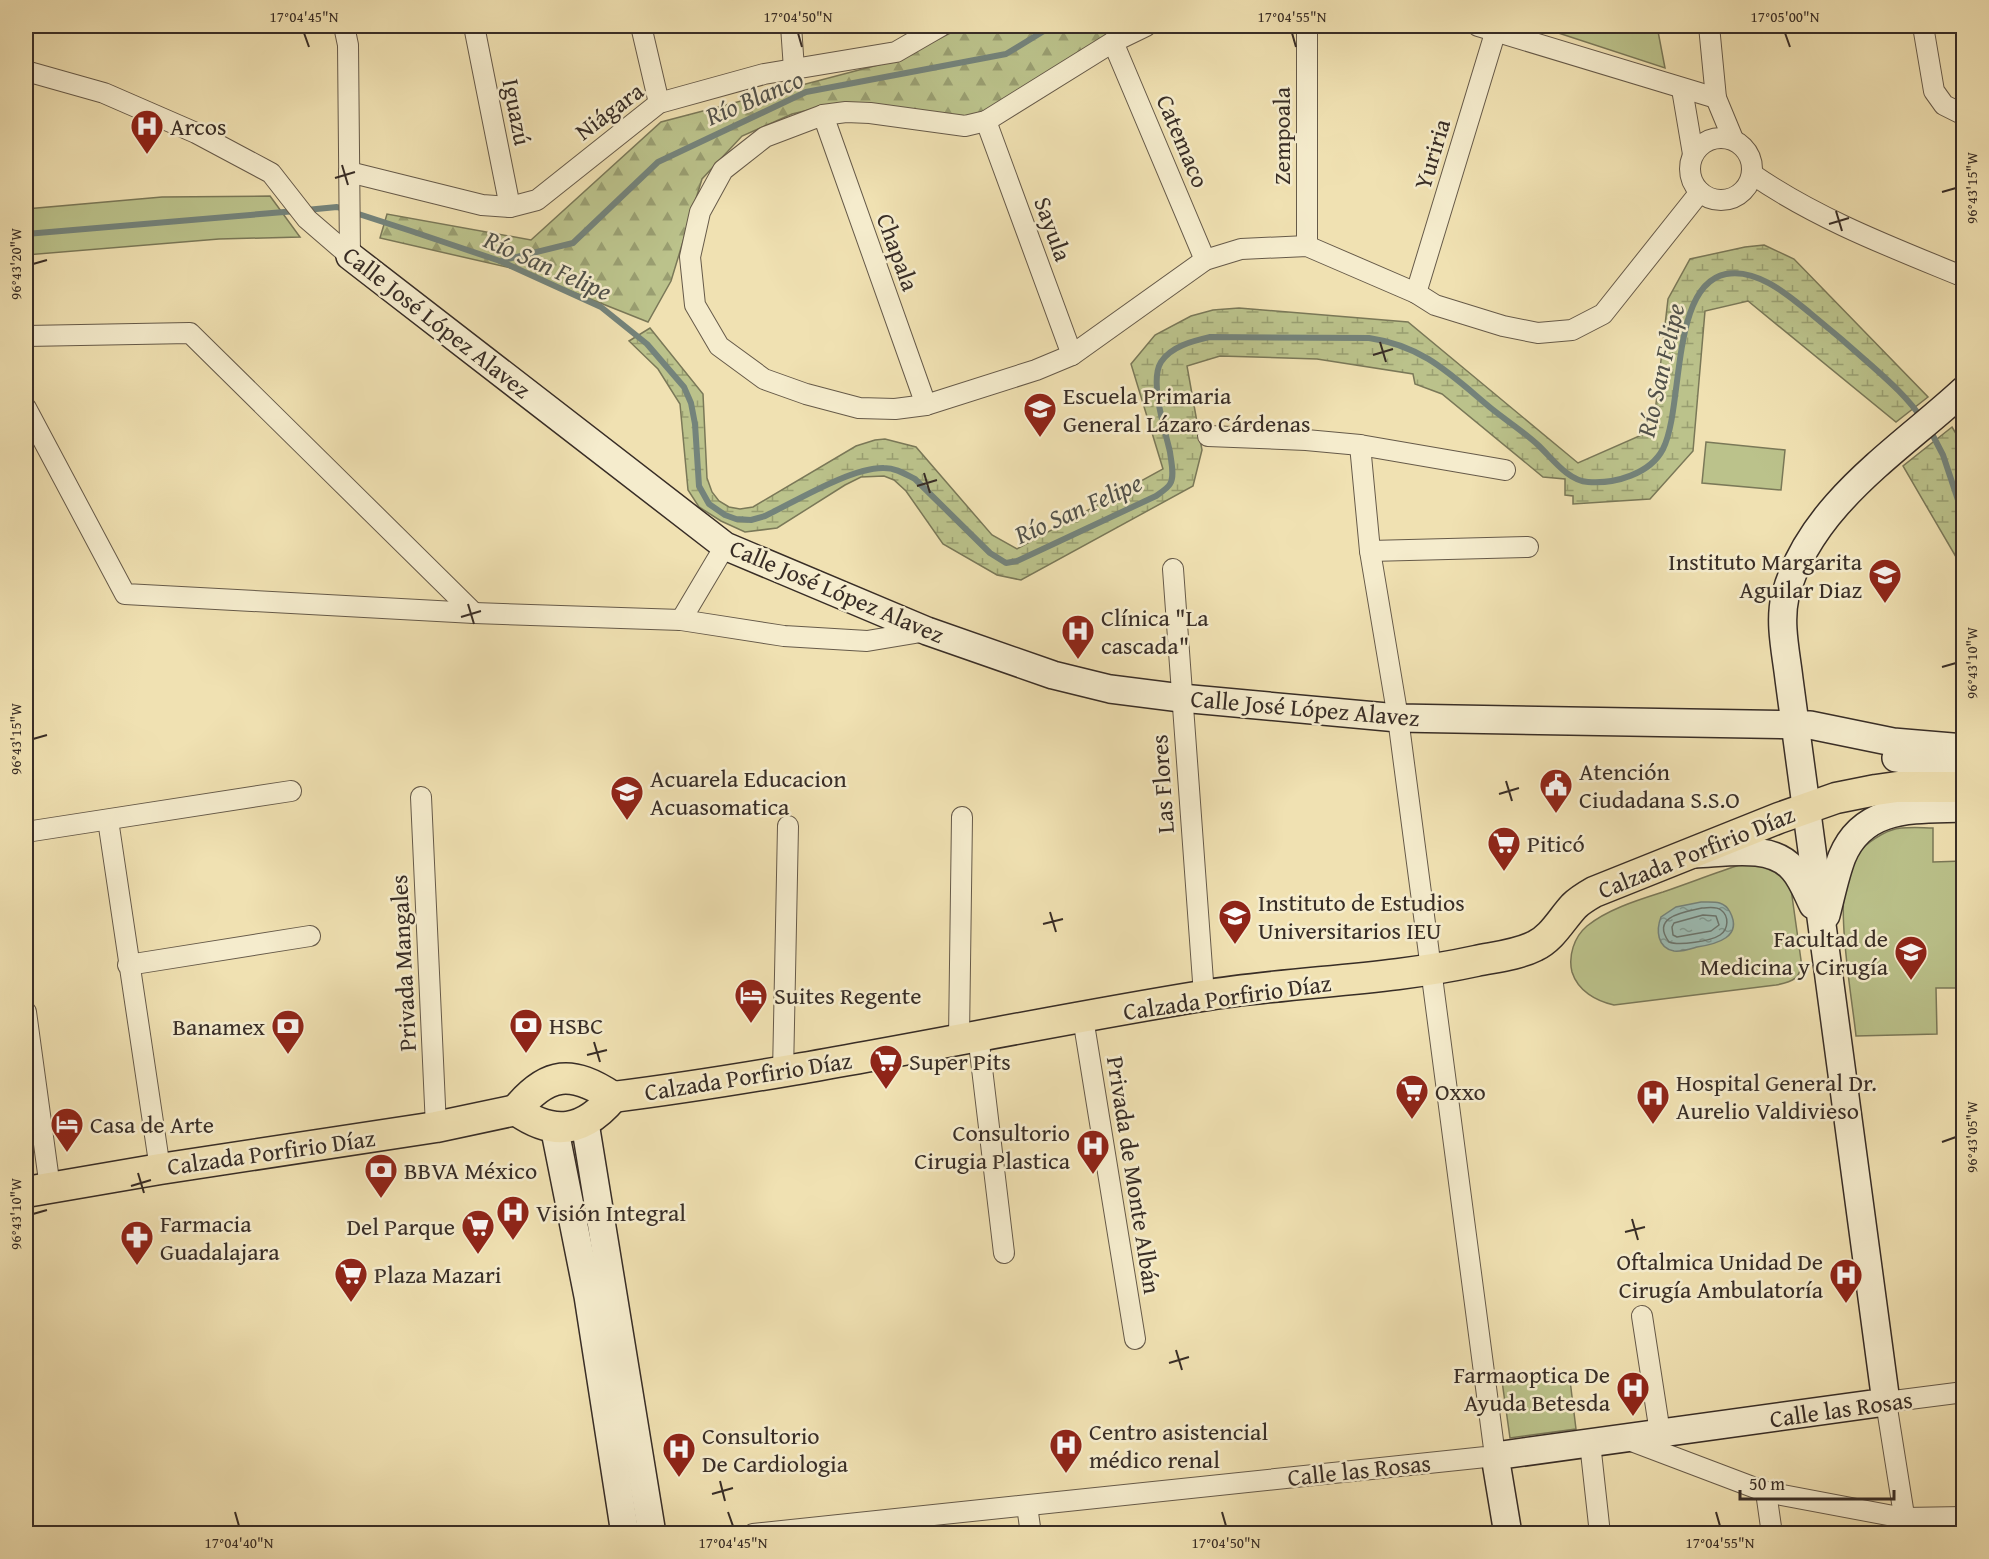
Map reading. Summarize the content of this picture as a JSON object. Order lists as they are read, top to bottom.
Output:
{
  "streets": {
    "main road": ["Calzada Porfirio Díaz"],
    "street": [
      "Niágara",
      "Iguazú",
      "Zempoala",
      "Catemaco",
      "Yuriria",
      "Sayula",
      "Chapala",
      "Calle José López Alavez",
      "Las Flores",
      "Privada Mangales",
      "Privada de Monte Albán",
      "Calle las Rosas"
    ]
  },
  "crossings": [
    ["Niágara", "Iguazú"],
    ["Calle José López Alavez", "Las Flores"],
    ["Las Flores", "Calzada Porfirio Díaz"],
    ["Calzada Porfirio Díaz", "Privada Mangales"],
    ["Calzada Porfirio Díaz", "Privada de Monte Albán"]
  ],
  "water": ["Río Blanco", "Río San Felipe"],
  "places": {
    "hospital": [
      "Arcos",
      "Clínica \"La cascada\"",
      "Hospital General Dr. Aurelio Valdivieso",
      "Consultorio Cirugia Plastica",
      "Visión Integral",
      "Oftalmica Unidad De Cirugía Ambulatoría",
      "Farmaoptica De Ayuda Betesda",
      "Centro asistencial médico renal",
      "Consultorio De Cardiologia"
    ],
    "school or university": [
      "Escuela Primaria General Lázaro Cárdenas",
      "Instituto Margarita Aguilar Diaz",
      "Acuarela Educacion Acuasomatica",
      "Instituto de Estudios Universitarios IEU",
      "Facultad de Medicina y Cirugía"
    ],
    "public building": ["Atención Ciudadana S.S.O"],
    "supermarket": [
      "Piticó",
      "Super Pits",
      "Oxxo",
      "Del Parque",
      "Plaza Mazari"
    ],
    "hotel": ["Suites Regente", "Casa de Arte"],
    "bank": ["HSBC", "Banamex", "BBVA México"],
    "pharmacy": ["Farmacia Guadalajara"]
  },
  "scale_bar": "50 m",
  "coordinates": [
    "17°04'45\"N",
    "17°04'50\"N",
    "17°04'55\"N",
    "17°05'00\"N",
    "96°43'15\"W",
    "96°43'20\"W",
    "96°43'10\"W",
    "96°43'05\"W",
    "17°04'40\"N"
  ]
}
